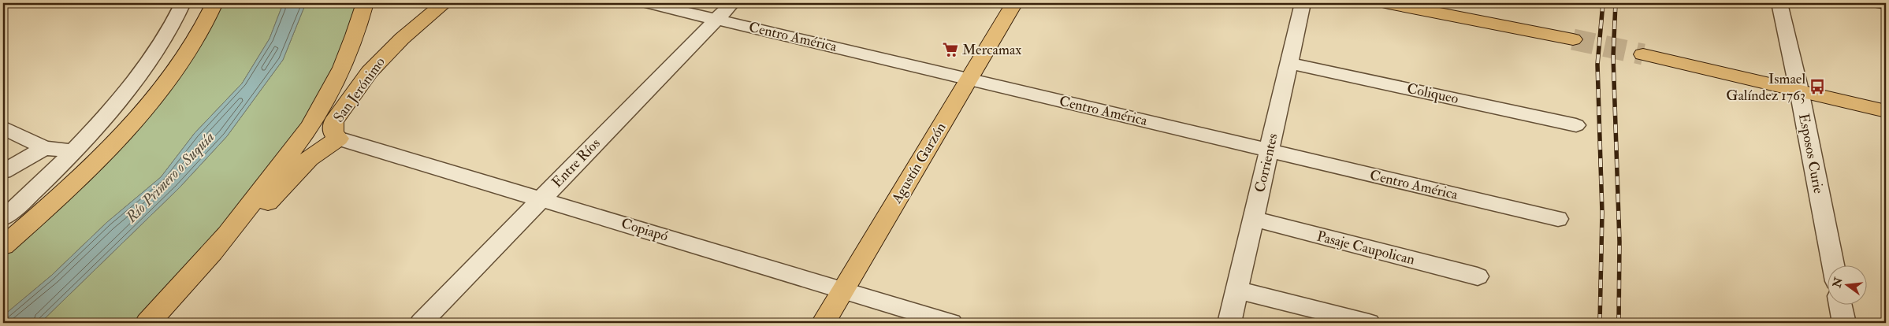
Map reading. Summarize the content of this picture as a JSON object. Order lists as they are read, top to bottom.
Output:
{
  "streets": {
    "main road": ["San Jerónimo", "Agustín Garzón"],
    "street": [
      "Centro América",
      "Coliqueo",
      "Esposos Curie",
      "Entre Ríos",
      "Corrientes",
      "Copiapó",
      "Pasaje Caupolican"
    ]
  },
  "crossings": [
    ["Centro América", "Entre Ríos"],
    ["Centro América", "Agustín Garzón"],
    ["Centro América", "Corrientes"],
    ["San Jerónimo", "Copiapó"],
    ["Coliqueo", "Corrientes"],
    ["Entre Ríos", "Copiapó"],
    ["Agustín Garzón", "Copiapó"],
    ["Corrientes", "Pasaje Caupolican"]
  ],
  "water": ["Río Primero o Suquía"],
  "places": {
    "supermarket": ["Mercamax"],
    "bus stop": ["Ismael Galíndez 1763"]
  },
  "north": "left"
}
